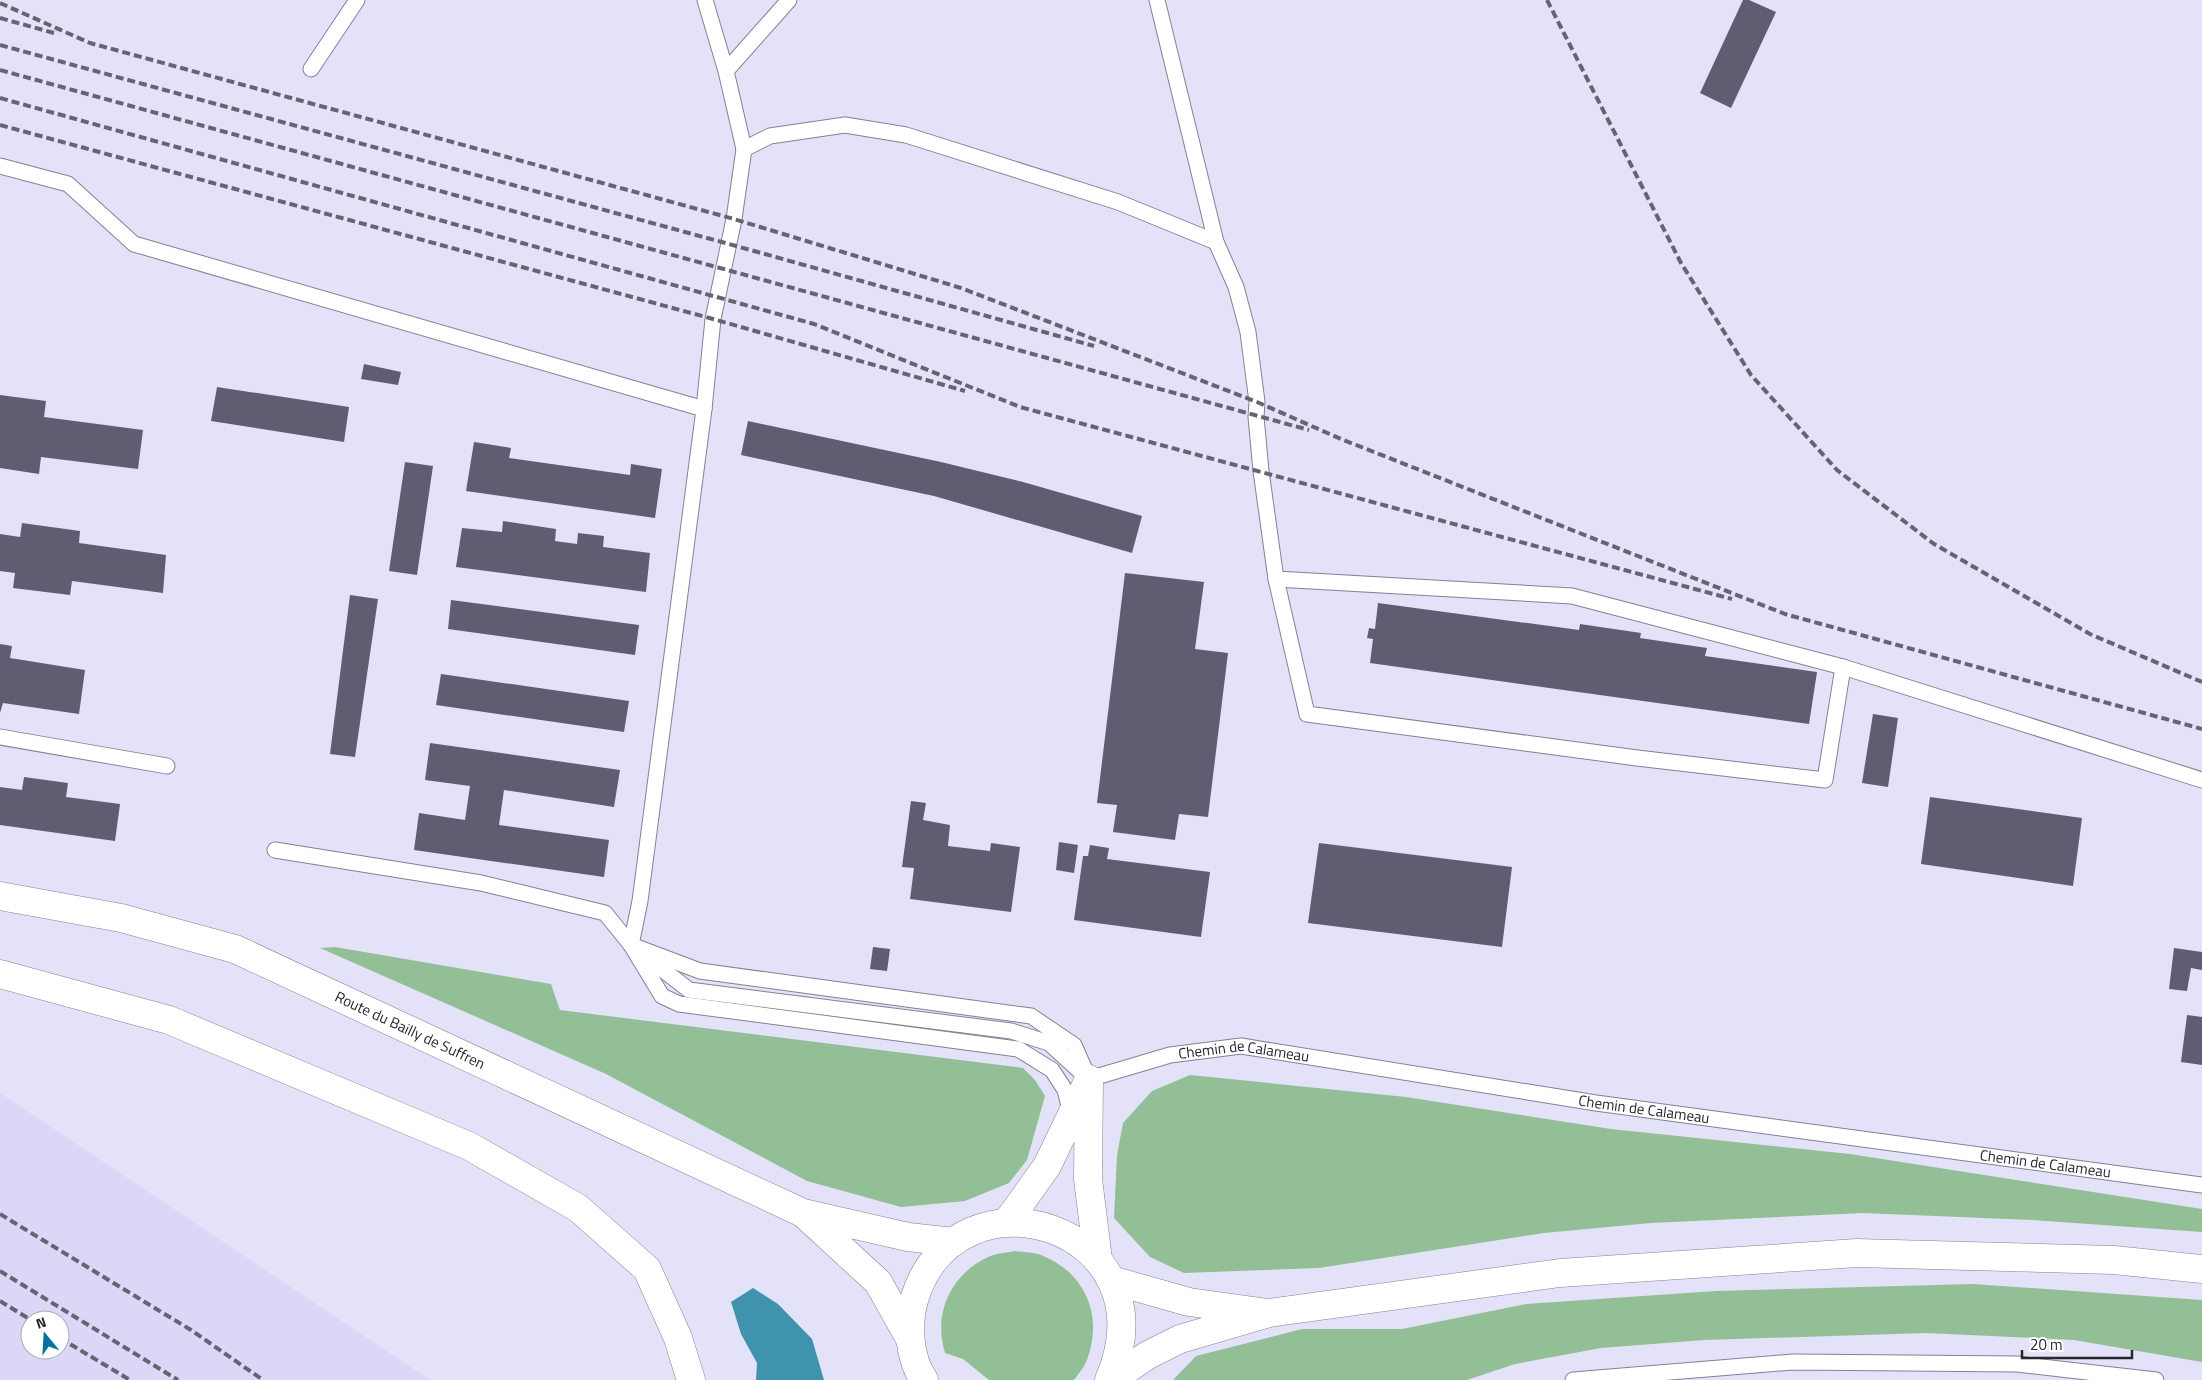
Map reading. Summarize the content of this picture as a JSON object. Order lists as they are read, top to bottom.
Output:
{
  "streets": {
    "main road": ["Route du Bailly de Suffren"],
    "lane": ["Chemin de Calameau"]
  },
  "scale_bar": "20 m",
  "north": "top"
}
